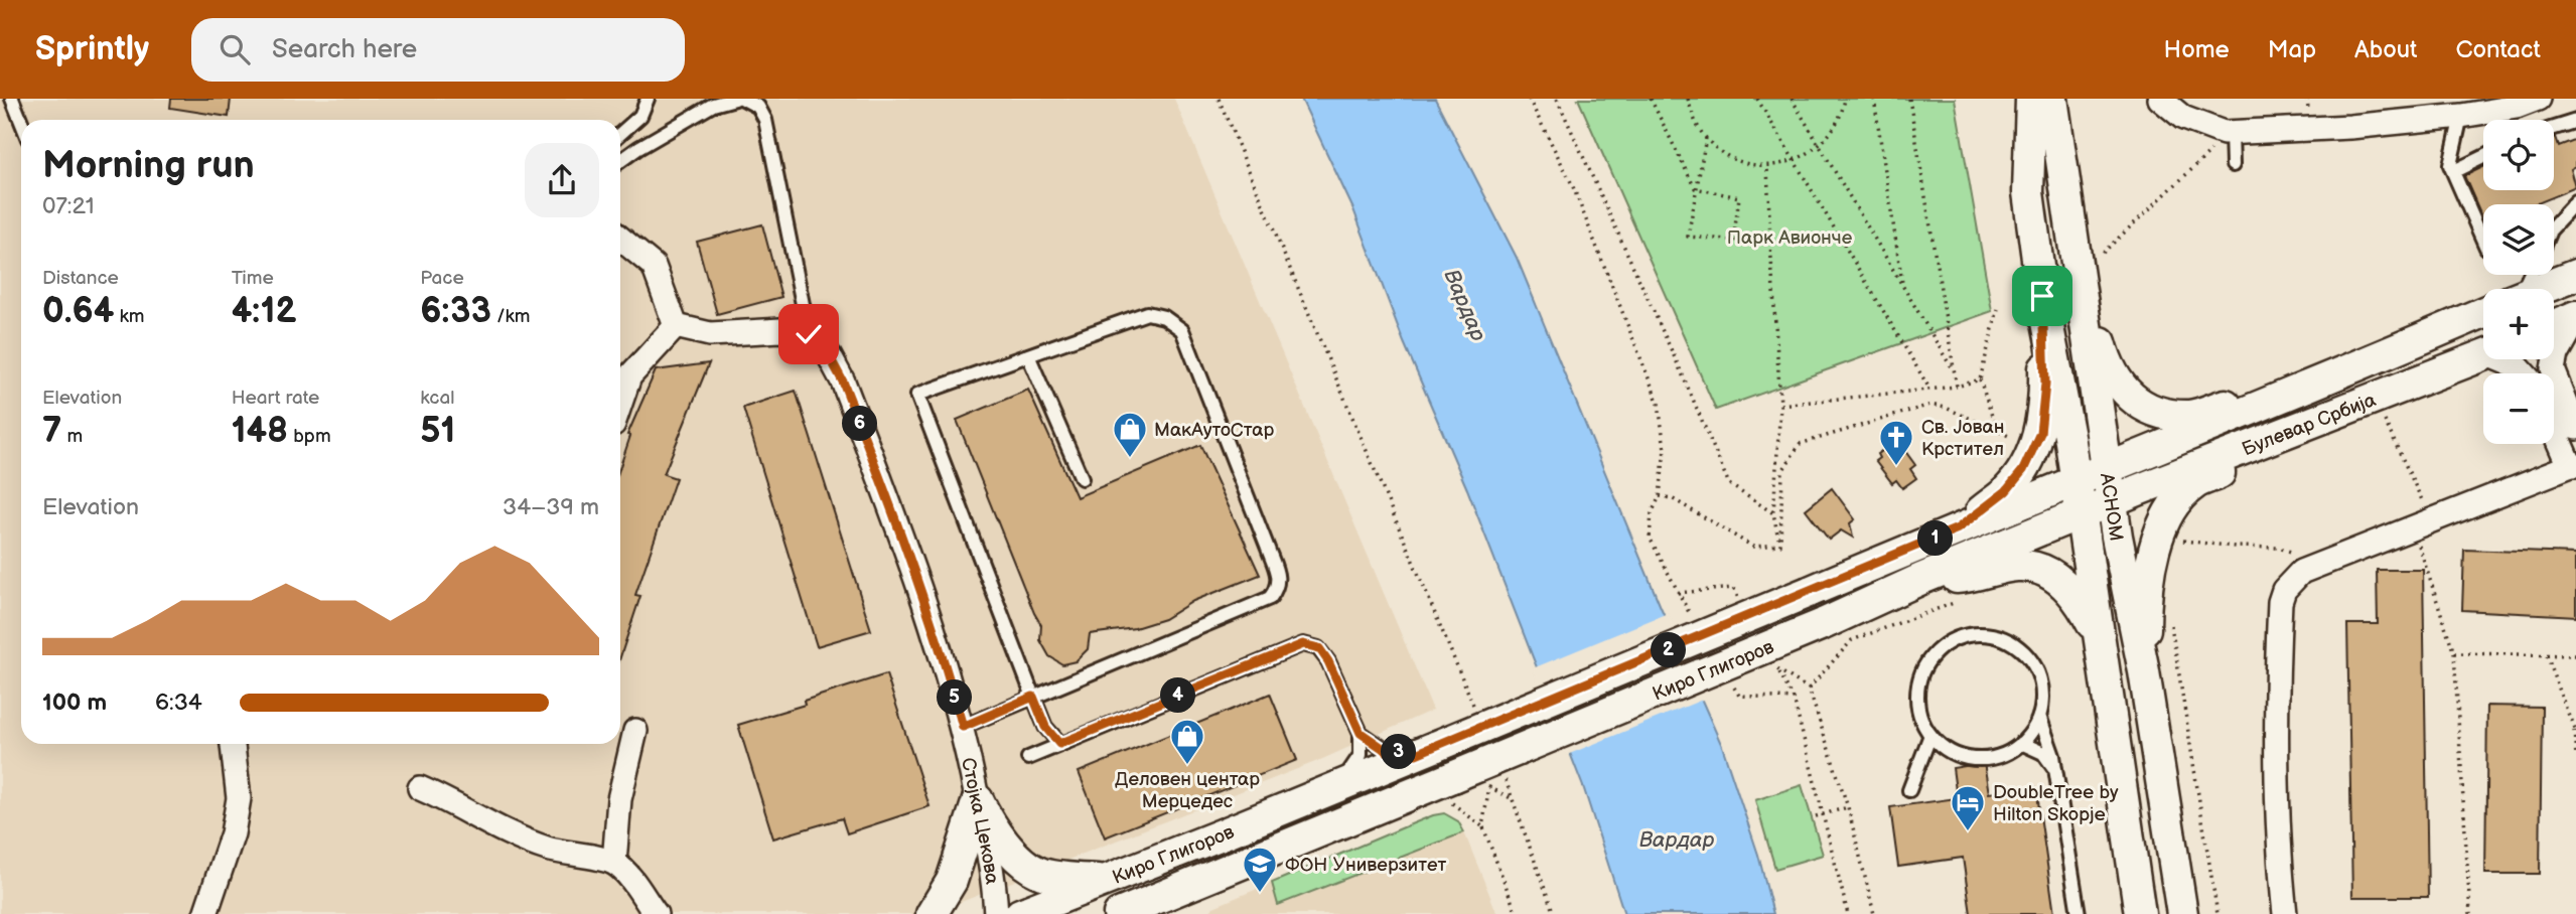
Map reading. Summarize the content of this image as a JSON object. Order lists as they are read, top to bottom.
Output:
{
  "streets": {
    "street": [
      "Булевар Србија",
      "АСНОМ",
      "Киро Глигоров",
      "Стојка Цекова"
    ]
  },
  "crossings": [
    ["Булевар Србија", "АСНОМ"],
    ["Булевар Србија", "Киро Глигоров"],
    ["АСНОМ", "Киро Глигоров"]
  ],
  "water": ["Вардар"],
  "parks": ["Парк Авионче"],
  "places": {
    "shop": ["МакАутоСтар", "Деловен центар Мерцедес"],
    "church": ["Св. Јован Крстител"],
    "hotel": ["DoubleTree by Hilton Skopje"],
    "school or university": ["ФОН Универзитет"]
  },
  "page": {
    "header": "Sprintly",
    "search": "Search here",
    "nav": [
      "Home",
      "Map",
      "About",
      "Contact"
    ],
    "map_buttons": ["+", "−"],
    "heading": ["Morning run", "07:21"],
    "stats": [
      ["Distance", "0.64 km"],
      ["Time", "4:12"],
      ["Pace", "6:33 /km"],
      ["Elevation", "7 m"],
      ["Heart rate", "148 bpm"],
      ["kcal", "51"]
    ],
    "pins": [
      "6",
      "1",
      "2",
      "4",
      "5",
      "3"
    ],
    "chart": ["Elevation", "34–39 m"],
    "list": [
      {
        "name": "100 m",
        "note": "6:34"
      }
    ]
  }
}
